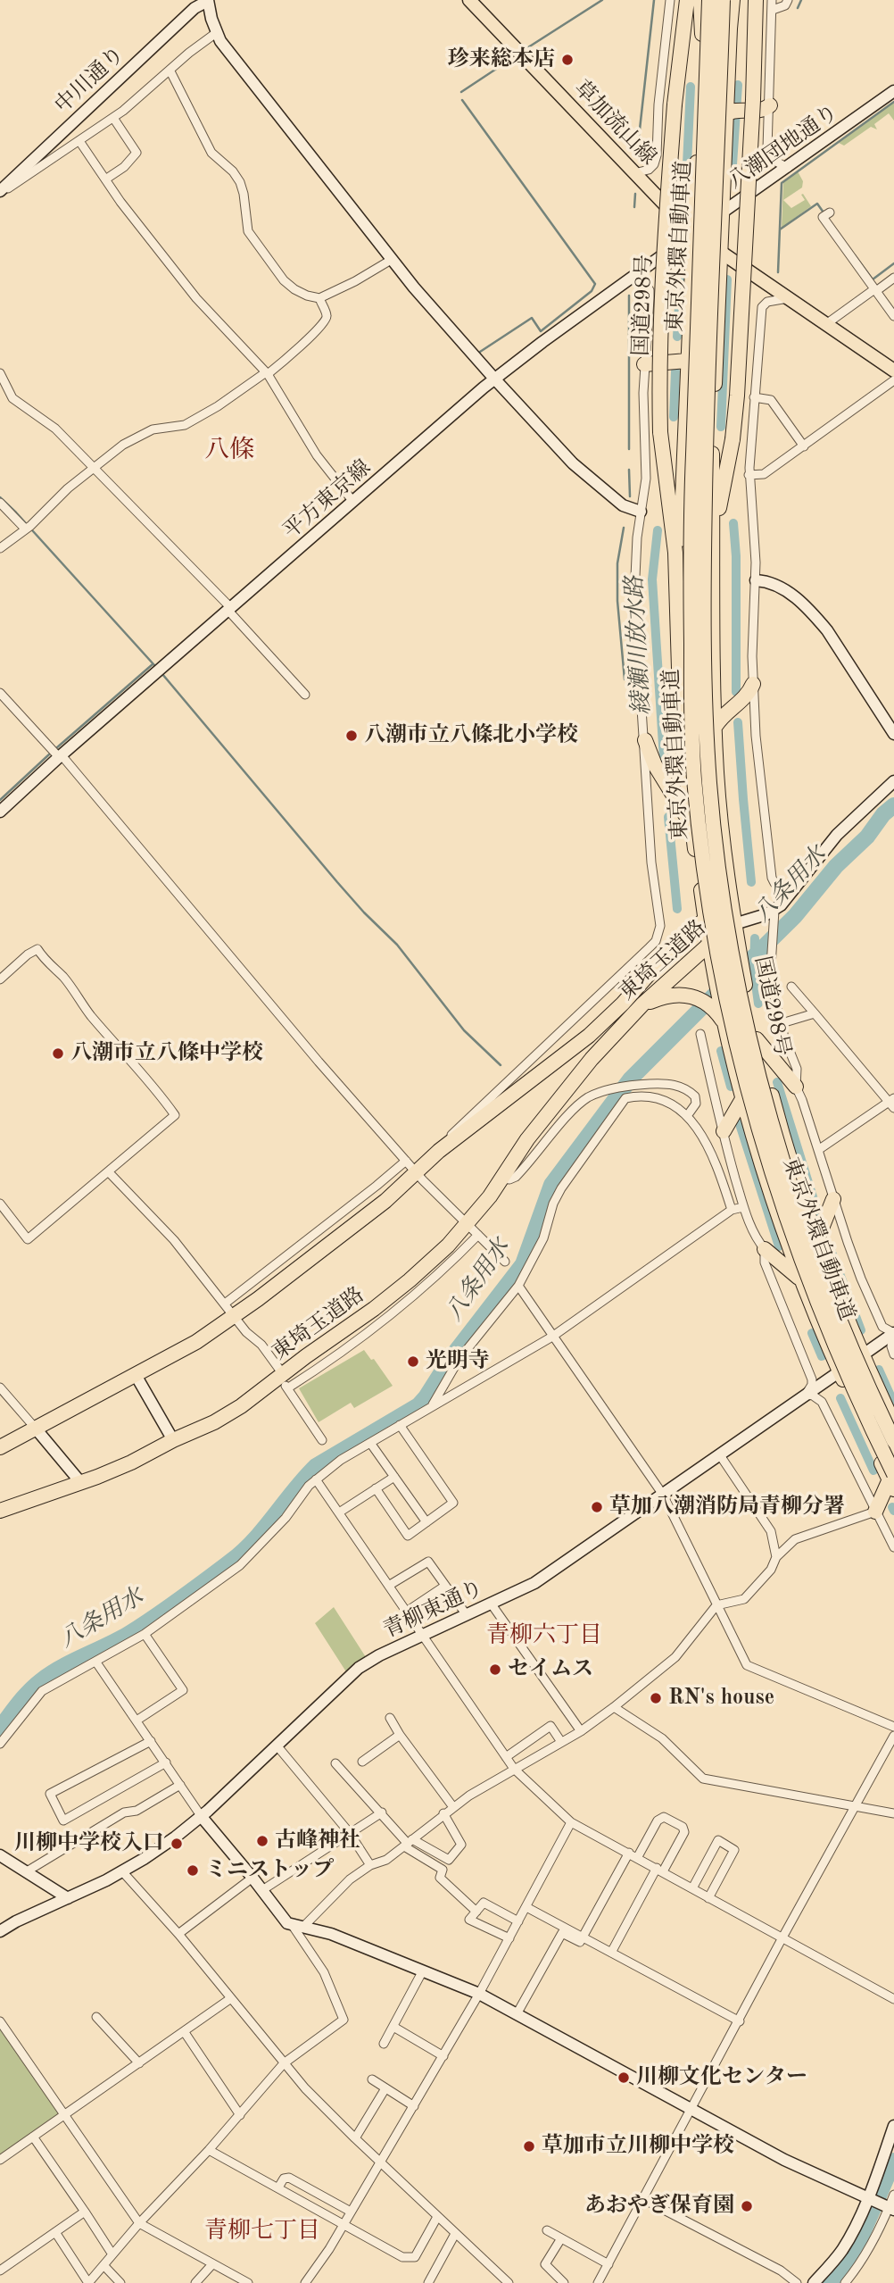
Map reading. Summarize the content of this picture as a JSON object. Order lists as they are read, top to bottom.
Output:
{
  "streets": {
    "highway": ["東京外環自動車道", "国道298号", "東埼玉道路"],
    "main road": ["草加流山線"],
    "street": [
      "中川通り",
      "八潮団地通り",
      "平方東京線",
      "青柳東通り"
    ]
  },
  "crossings": [
    ["草加流山線", "八潮団地通り"],
    ["草加流山線", "国道298号"],
    ["草加流山線", "平方東京線"],
    ["八潮団地通り", "国道298号"],
    ["八潮団地通り", "平方東京線"],
    ["東京外環自動車道", "国道298号"],
    ["国道298号", "平方東京線"],
    ["国道298号", "東埼玉道路"],
    ["国道298号", "青柳東通り"]
  ],
  "districts": ["八條", "青柳六丁目", "青柳七丁目"],
  "water": ["綾瀬川放水路", "八条用水"],
  "places": [
    "珍来総本店",
    "八潮市立八條北小学校",
    "八潮市立八條中学校",
    "光明寺",
    "草加八潮消防局青柳分署",
    "セイムス",
    "RN's house",
    "古峰神社",
    "川柳中学校入口",
    "ミニストップ",
    "川柳文化センター",
    "草加市立川柳中学校",
    "あおやぎ保育園"
  ]
}
